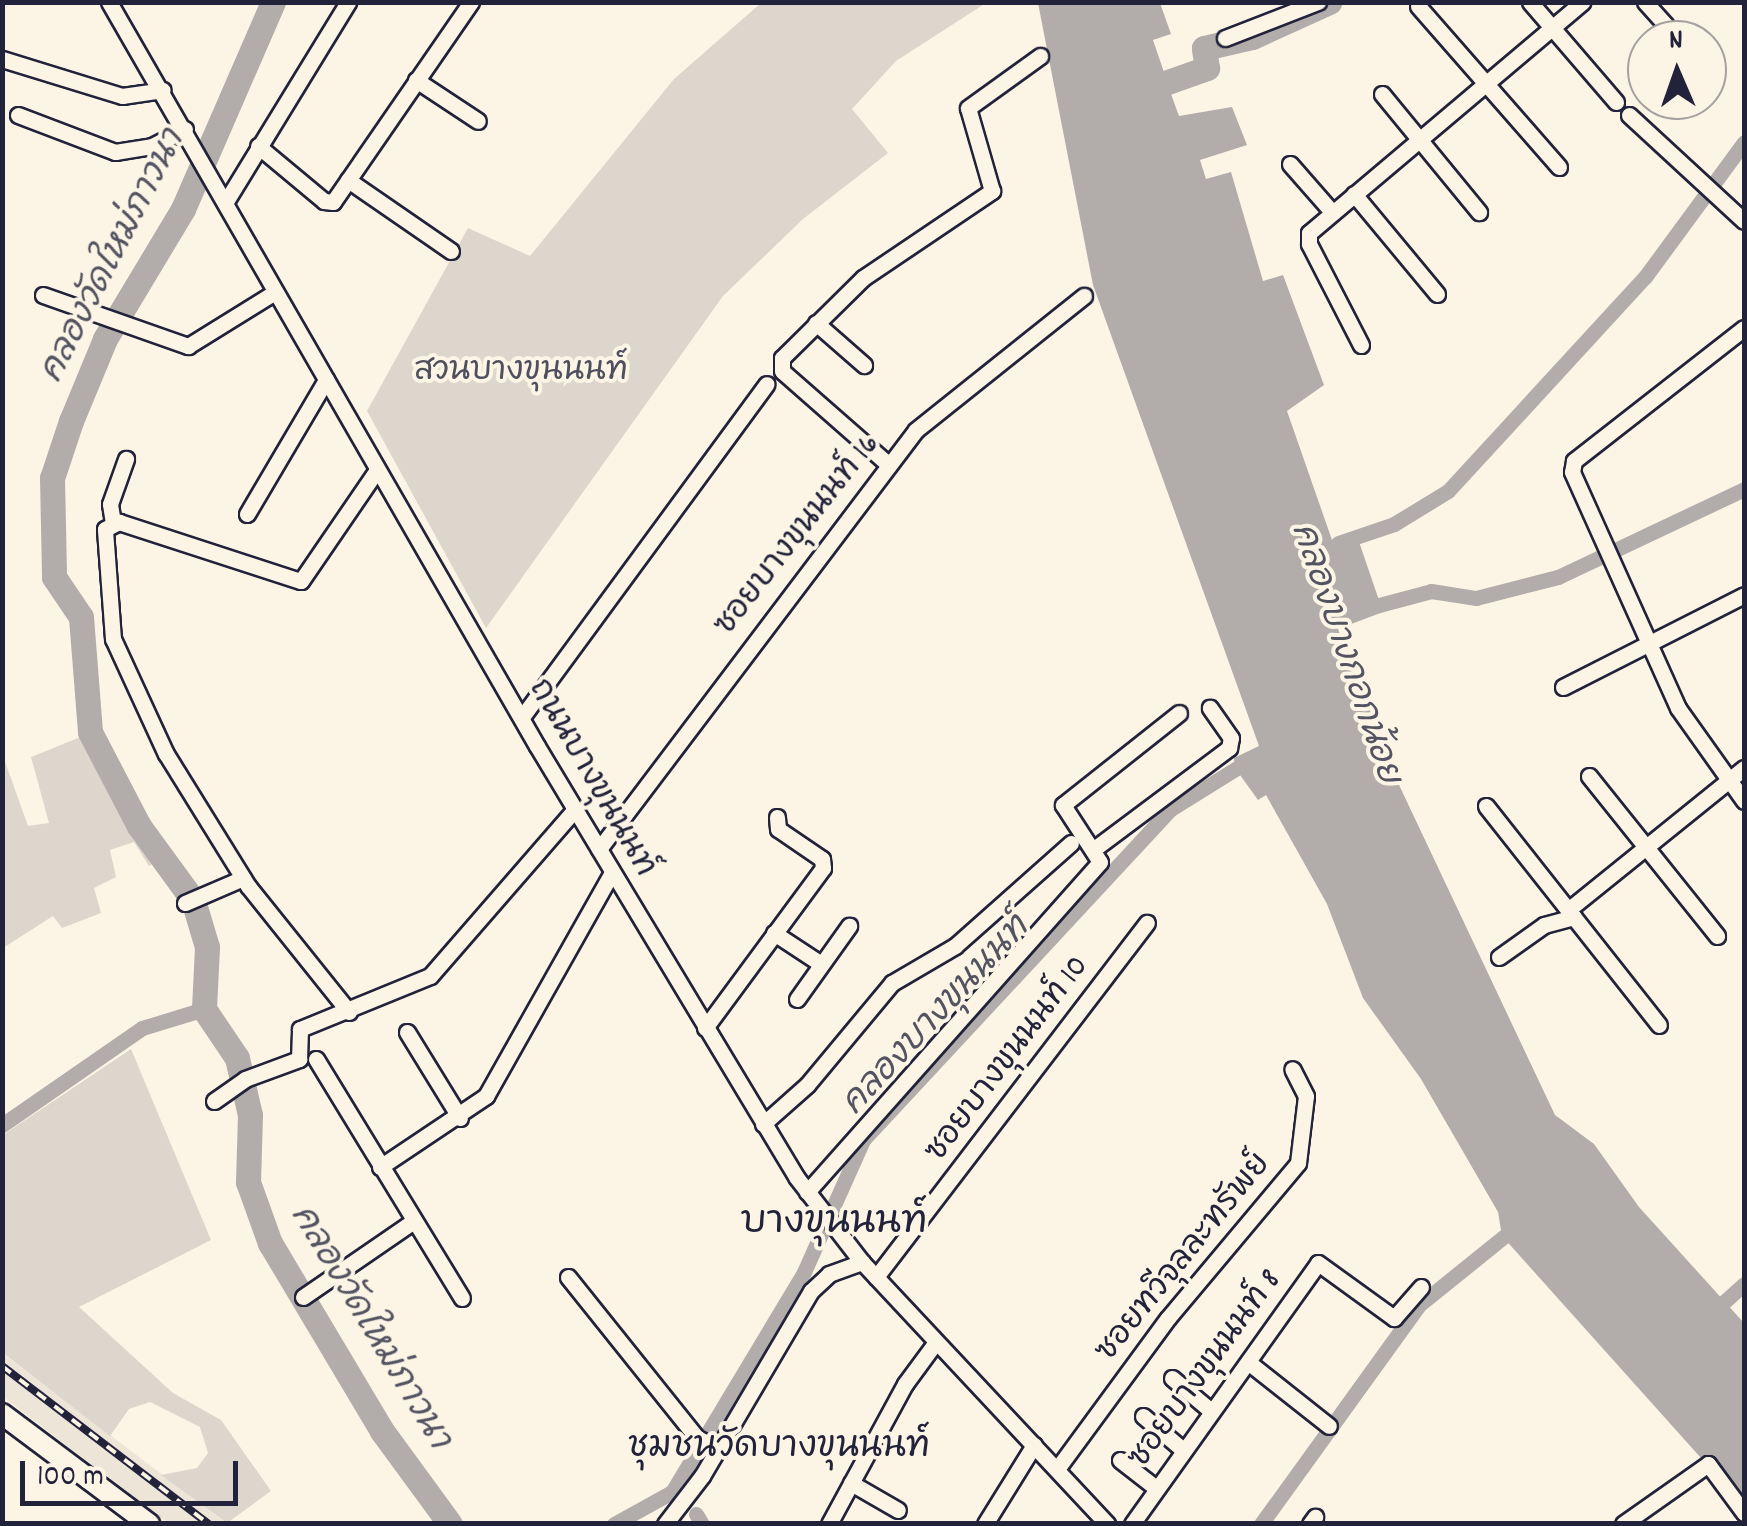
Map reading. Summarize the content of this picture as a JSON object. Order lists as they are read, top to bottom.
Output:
{
  "streets": {
    "street": [
      "ซอยบางขุนนนท์ 16",
      "ถนนบางขุนนนท์",
      "ซอยบางขุนนนท์ 10",
      "ซอยทวีจุลละทรัพย์",
      "ซอยบางขุนนนท์ 8"
    ]
  },
  "crossings": [
    ["ซอยบางขุนนนท์ 16", "ถนนบางขุนนนท์"],
    ["ถนนบางขุนนนท์", "ซอยบางขุนนนท์ 10"],
    ["ถนนบางขุนนนท์", "ซอยทวีจุลละทรัพย์"]
  ],
  "districts": ["บางขุนนนท์", "ชุมชนวัดบางขุนนนท์"],
  "water": ["คลองวัดใหม่ภาวนา", "คลองบางกอกน้อย", "คลองบางขุนนนท์"],
  "parks": ["สวนบางขุนนนท์"],
  "scale_bar": "100 m",
  "north": "top"
}
